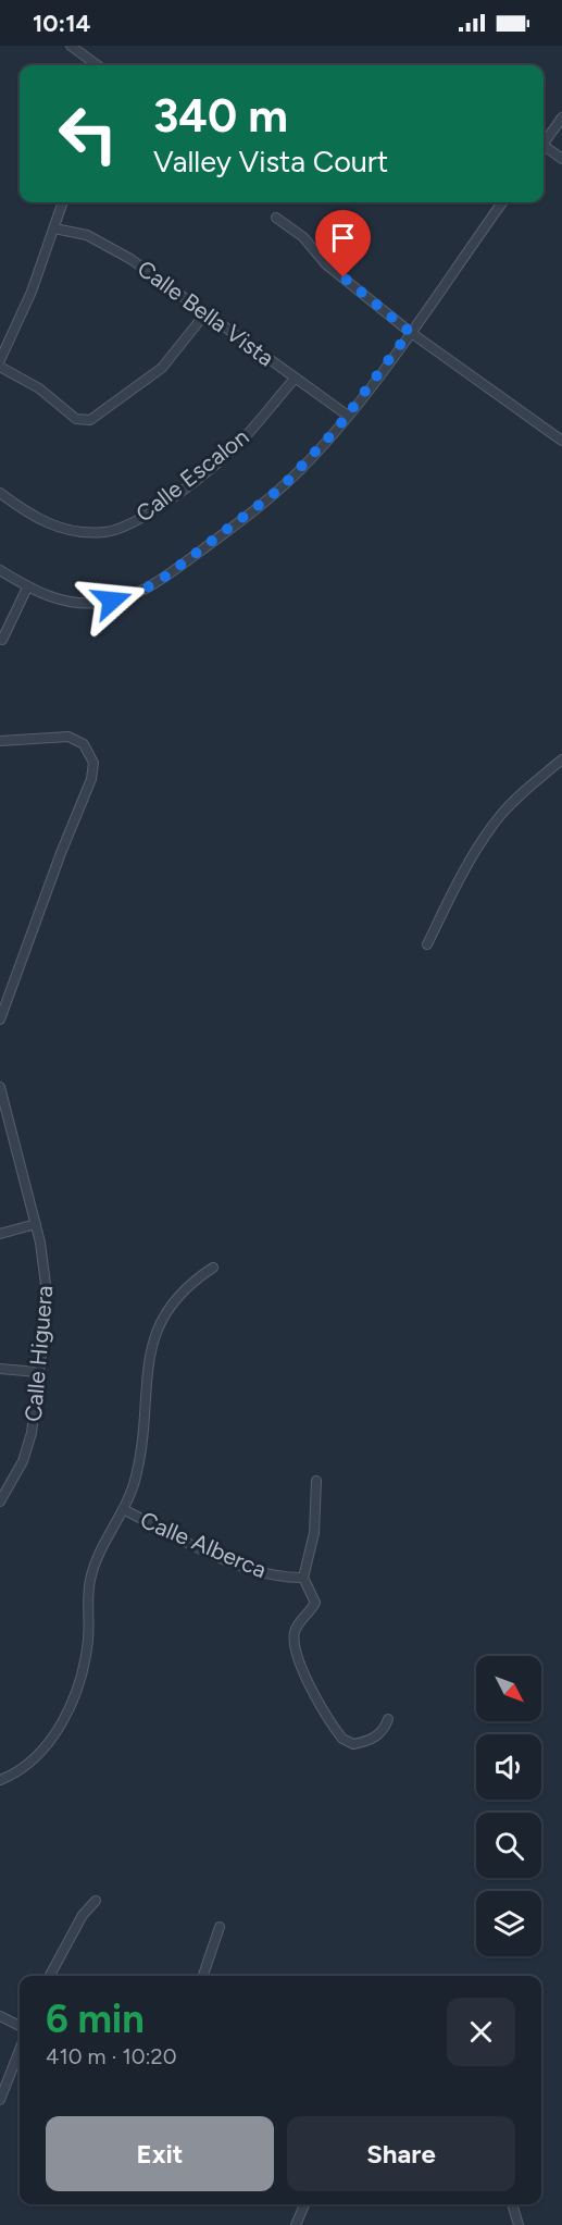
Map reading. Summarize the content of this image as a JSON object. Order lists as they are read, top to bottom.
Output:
{
  "streets": {
    "street": [
      "Calle Bella Vista",
      "Calle Escalon",
      "Calle Higuera",
      "Calle Alberca"
    ]
  },
  "crossings": [
    ["Calle Bella Vista", "Calle Escalon"]
  ],
  "north": "bottom right",
  "page": {
    "status": "10:14",
    "turn": ["340 m", "Valley Vista Court"],
    "heading": ["6 min", "410 m · 10:20"],
    "buttons": ["Exit", "Share"]
  }
}
